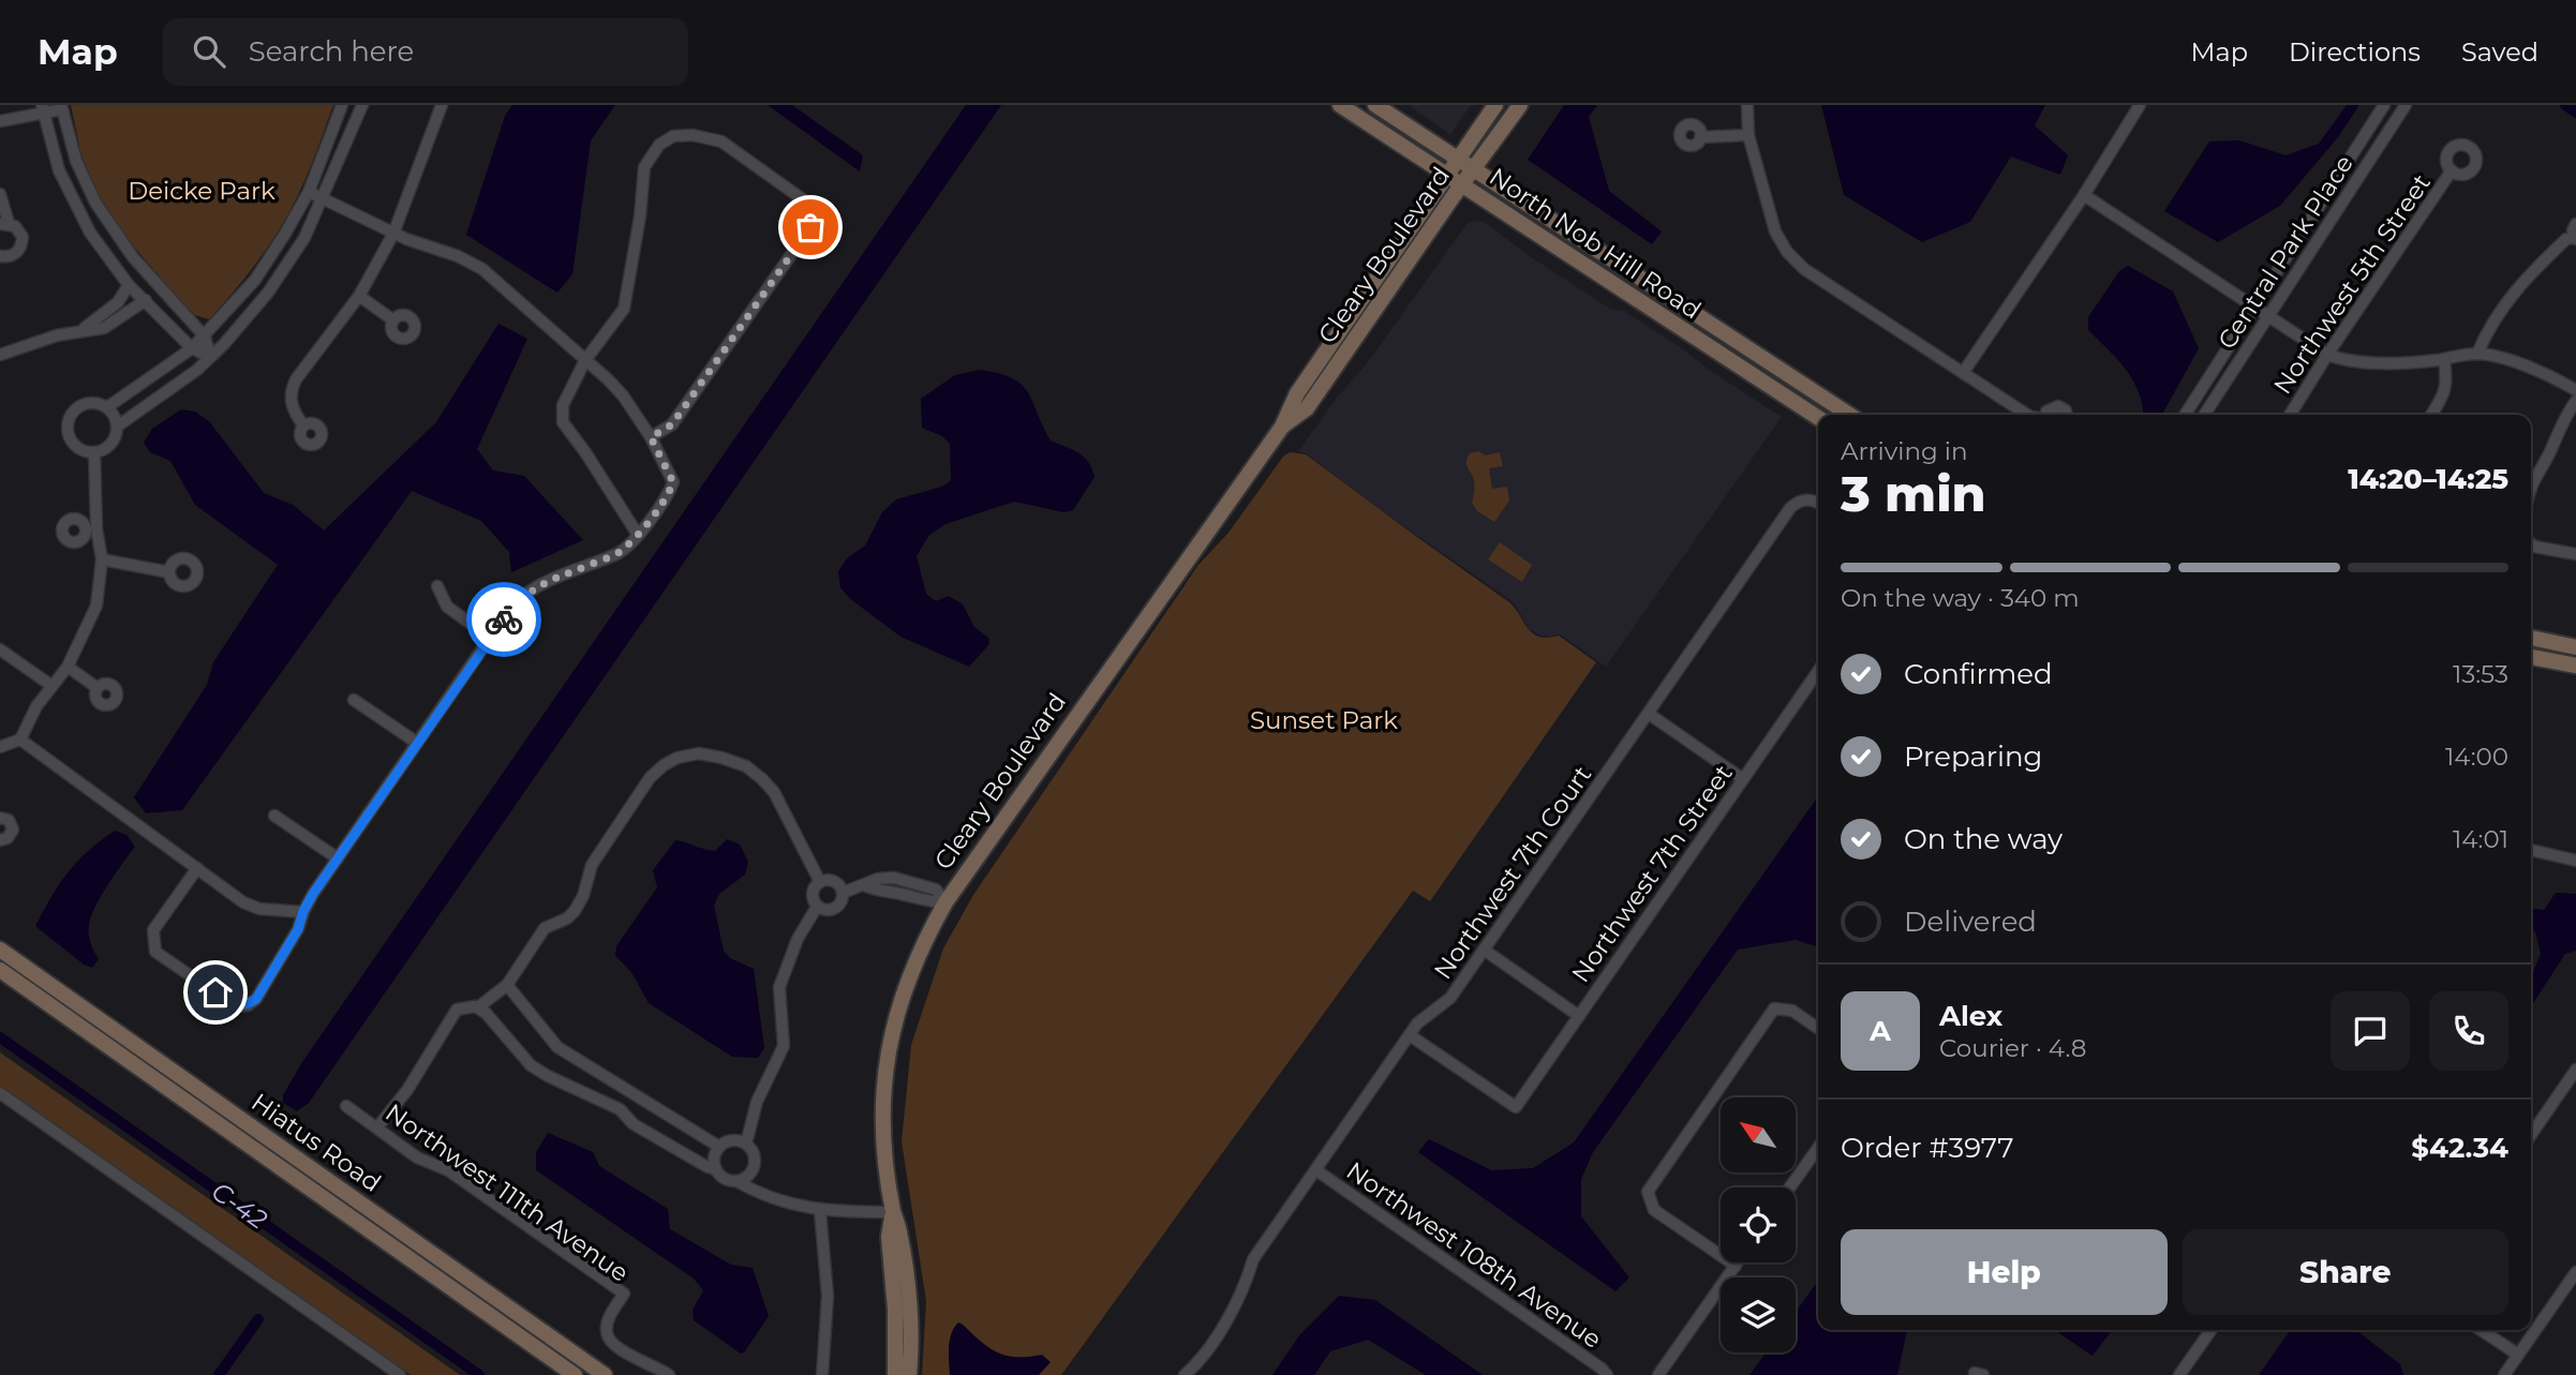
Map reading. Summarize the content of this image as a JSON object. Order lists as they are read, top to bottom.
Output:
{
  "streets": {
    "main road": ["North Nob Hill Road", "Cleary Boulevard", "Hiatus Road"],
    "street": [
      "Central Park Place",
      "Northwest 5th Street",
      "Northwest 7th Court",
      "Northwest 7th Street",
      "Northwest 111th Avenue",
      "Northwest 108th Avenue"
    ]
  },
  "crossings": [
    ["North Nob Hill Road", "Cleary Boulevard"],
    ["Northwest 7th Court", "Northwest 7th Street"],
    ["Northwest 7th Court", "Northwest 108th Avenue"]
  ],
  "water": ["C-42"],
  "parks": ["Deicke Park", "Sunset Park"],
  "north": "top left",
  "page": {
    "header": "Map",
    "search": "Search here",
    "nav": ["Map", "Directions", "Saved"],
    "heading": ["3 min", "Arriving in", "14:20–14:25"],
    "panel": [
      "Alex",
      "Courier · 4.8",
      "Order #3977",
      "$42.34"
    ],
    "bar": "On the way · 340 m",
    "list": [
      ["Confirmed", "13:53"],
      ["Preparing", "14:00"],
      ["On the way", "14:01"],
      "Delivered"
    ],
    "round": "A",
    "buttons": ["Help", "Share"]
  }
}
